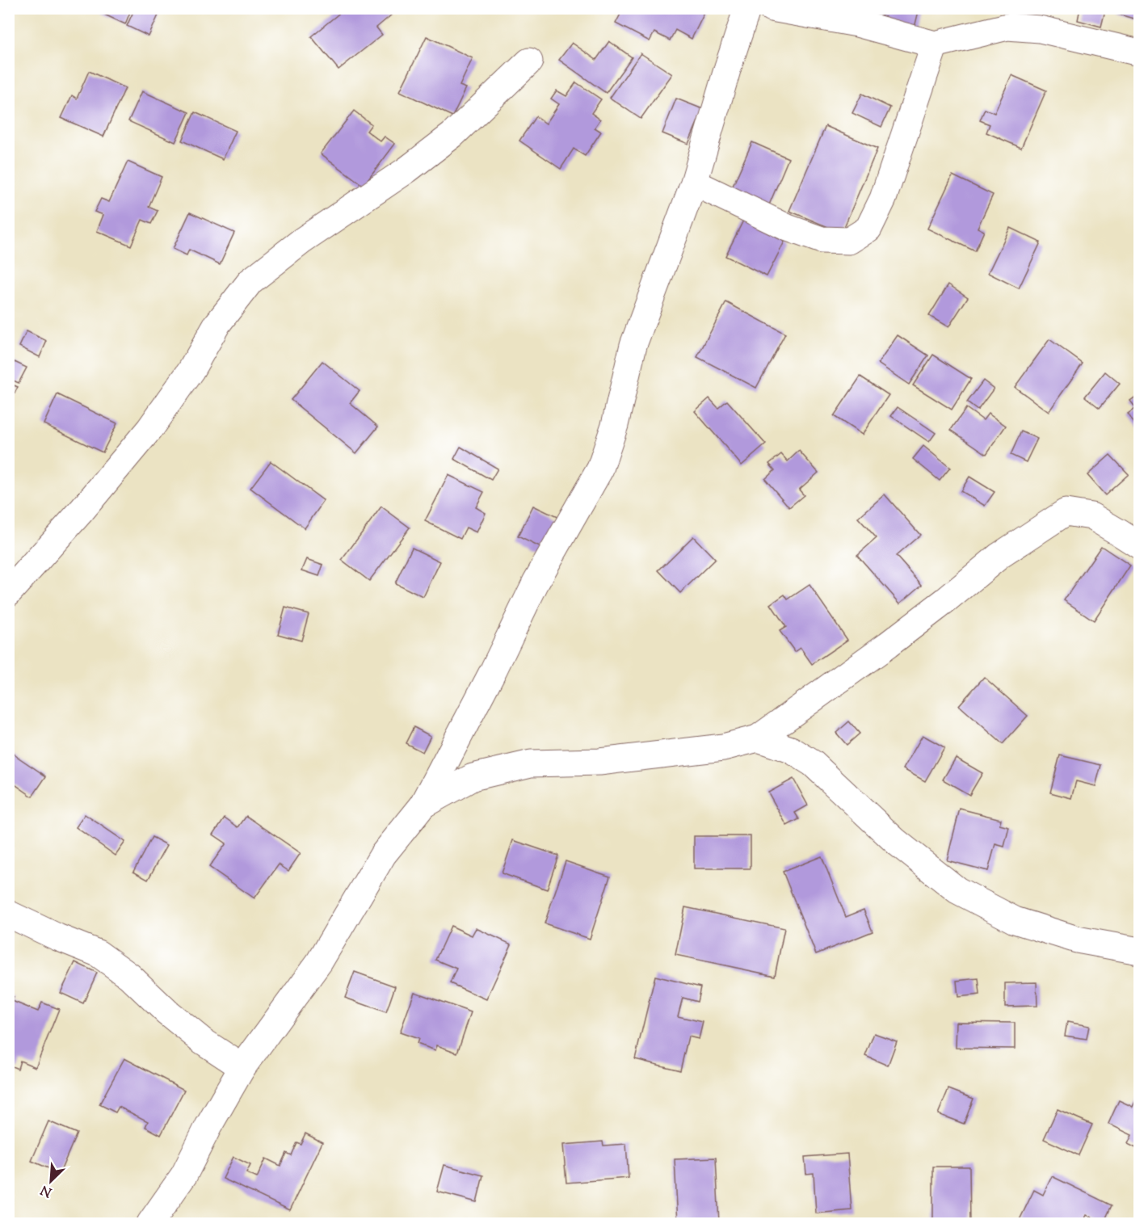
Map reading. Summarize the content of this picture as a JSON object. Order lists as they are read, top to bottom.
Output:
{
  "north": "bottom left"
}
